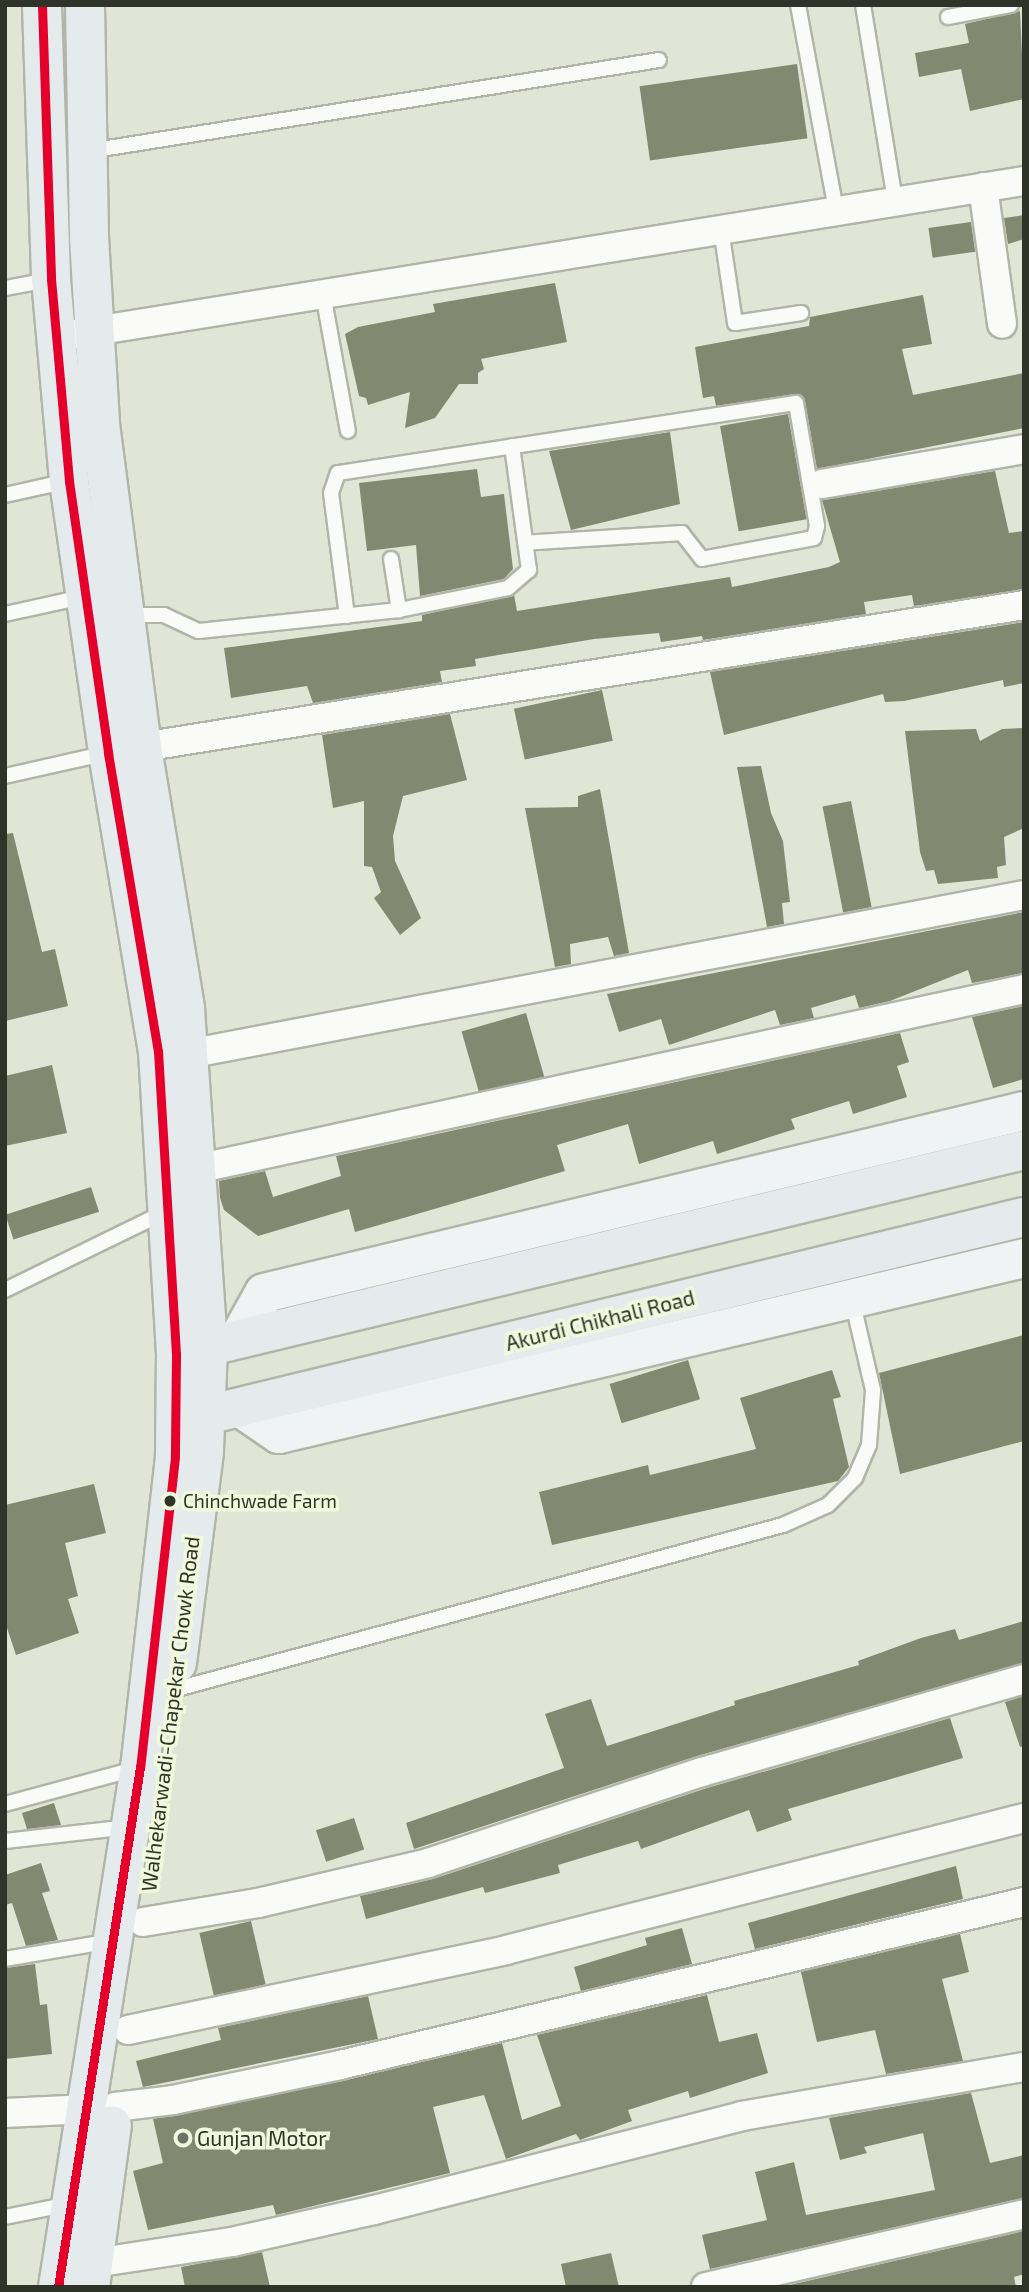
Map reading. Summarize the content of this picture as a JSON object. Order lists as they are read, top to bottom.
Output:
{
  "streets": {
    "main road": ["Akurdi Chikhali Road", "Walhekarwadi-Chapekar Chowk Road"]
  },
  "crossings": [
    ["Akurdi Chikhali Road", "Walhekarwadi-Chapekar Chowk Road"]
  ],
  "places": ["Chinchwade Farm", "Gunjan Motor"]
}
